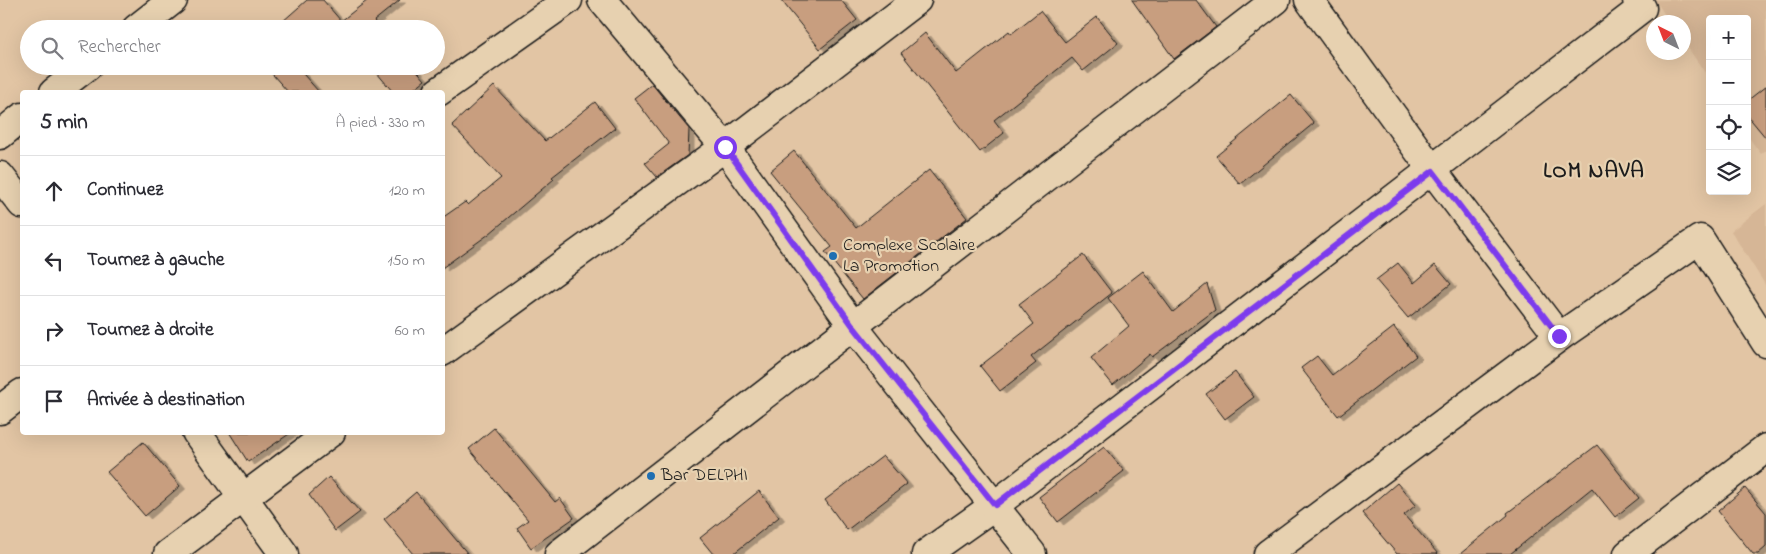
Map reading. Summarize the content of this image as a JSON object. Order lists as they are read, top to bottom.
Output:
{
  "districts": ["LOM NAVA"],
  "places": ["Complexe Scolaire La Promotion", "Bar DELPHI"],
  "north": "top left",
  "page": {
    "map_buttons": ["+", "−"],
    "search": "Rechercher",
    "heading": ["5 min", "À pied · 330 m"],
    "list": [
      ["Continuez", "120 m"],
      ["Tournez à gauche", "150 m"],
      ["Tournez à droite", "60 m"],
      "Arrivée à destination"
    ]
  }
}
